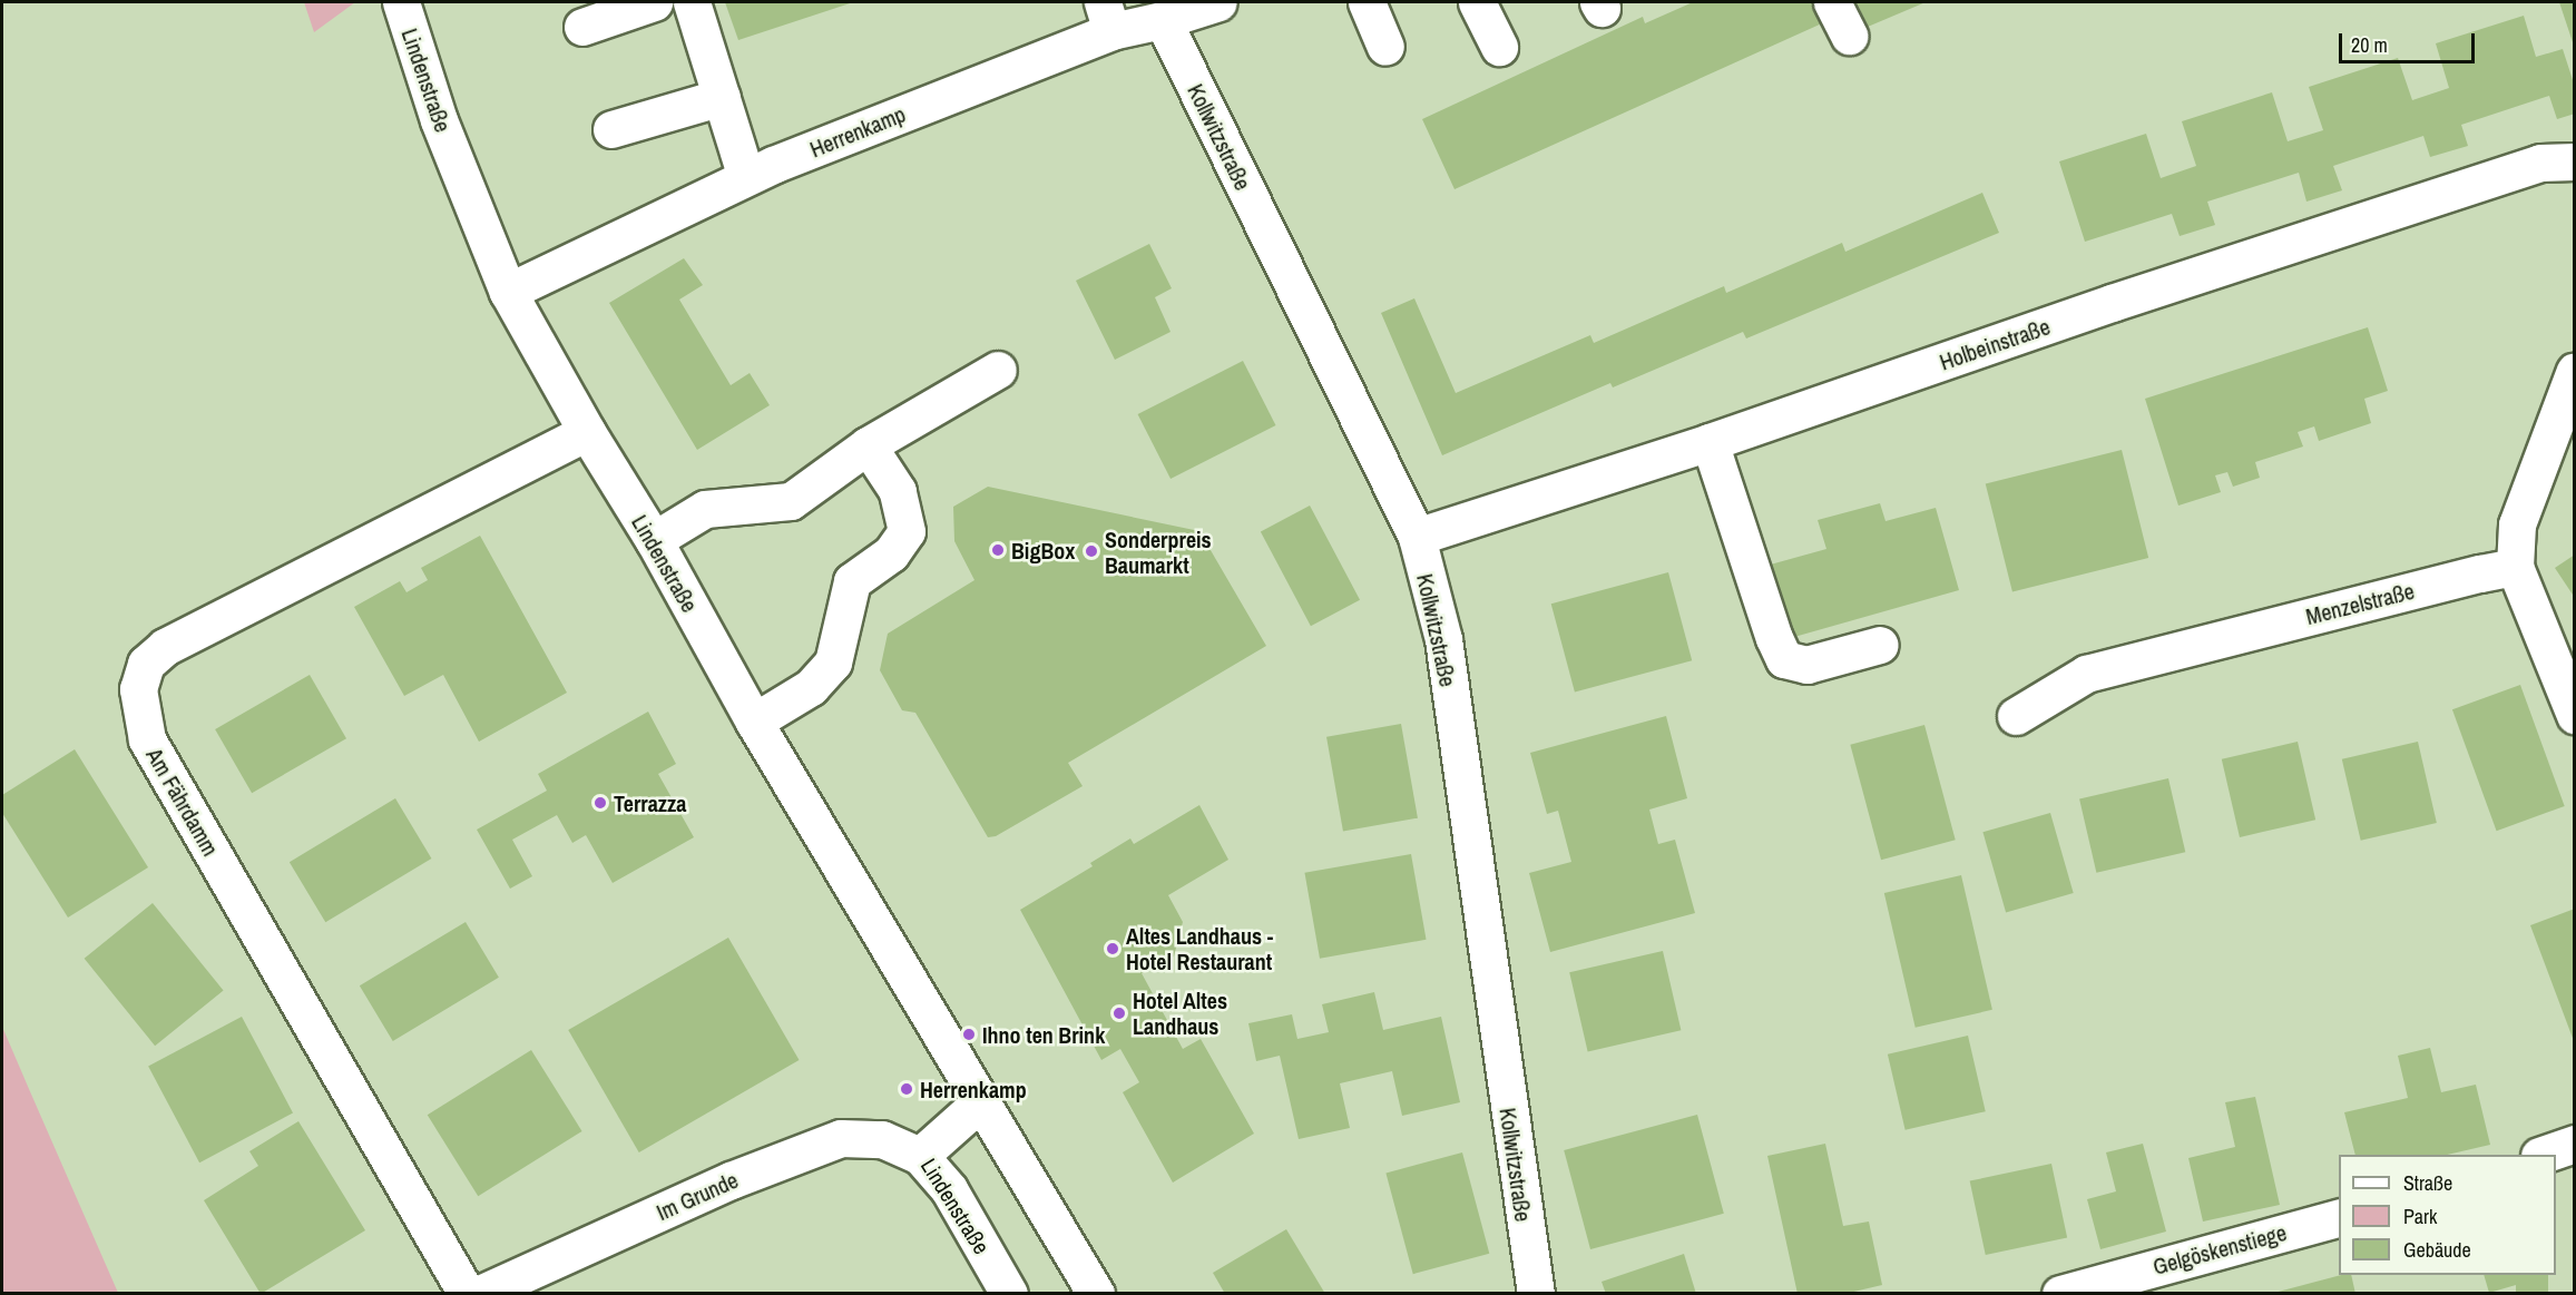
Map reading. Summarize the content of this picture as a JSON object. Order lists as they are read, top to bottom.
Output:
{
  "streets": {
    "street": [
      "Lindenstraße",
      "Herrenkamp",
      "Kollwitzstraße",
      "Holbeinstraße",
      "Menzelstraße",
      "Am Fährdamm",
      "Im Grunde",
      "Gelgöskenstiege"
    ]
  },
  "crossings": [
    ["Lindenstraße", "Herrenkamp"],
    ["Lindenstraße", "Am Fährdamm"],
    ["Lindenstraße", "Im Grunde"],
    ["Herrenkamp", "Kollwitzstraße"],
    ["Kollwitzstraße", "Holbeinstraße"]
  ],
  "places": [
    "BigBox",
    "Sonderpreis Baumarkt",
    "Terrazza",
    "Altes Landhaus - Hotel Restaurant",
    "Hotel Altes Landhaus",
    "Ihno ten Brink",
    "Herrenkamp"
  ],
  "legend": ["Straße", "Park", "Gebäude"],
  "scale_bar": "20 m"
}
